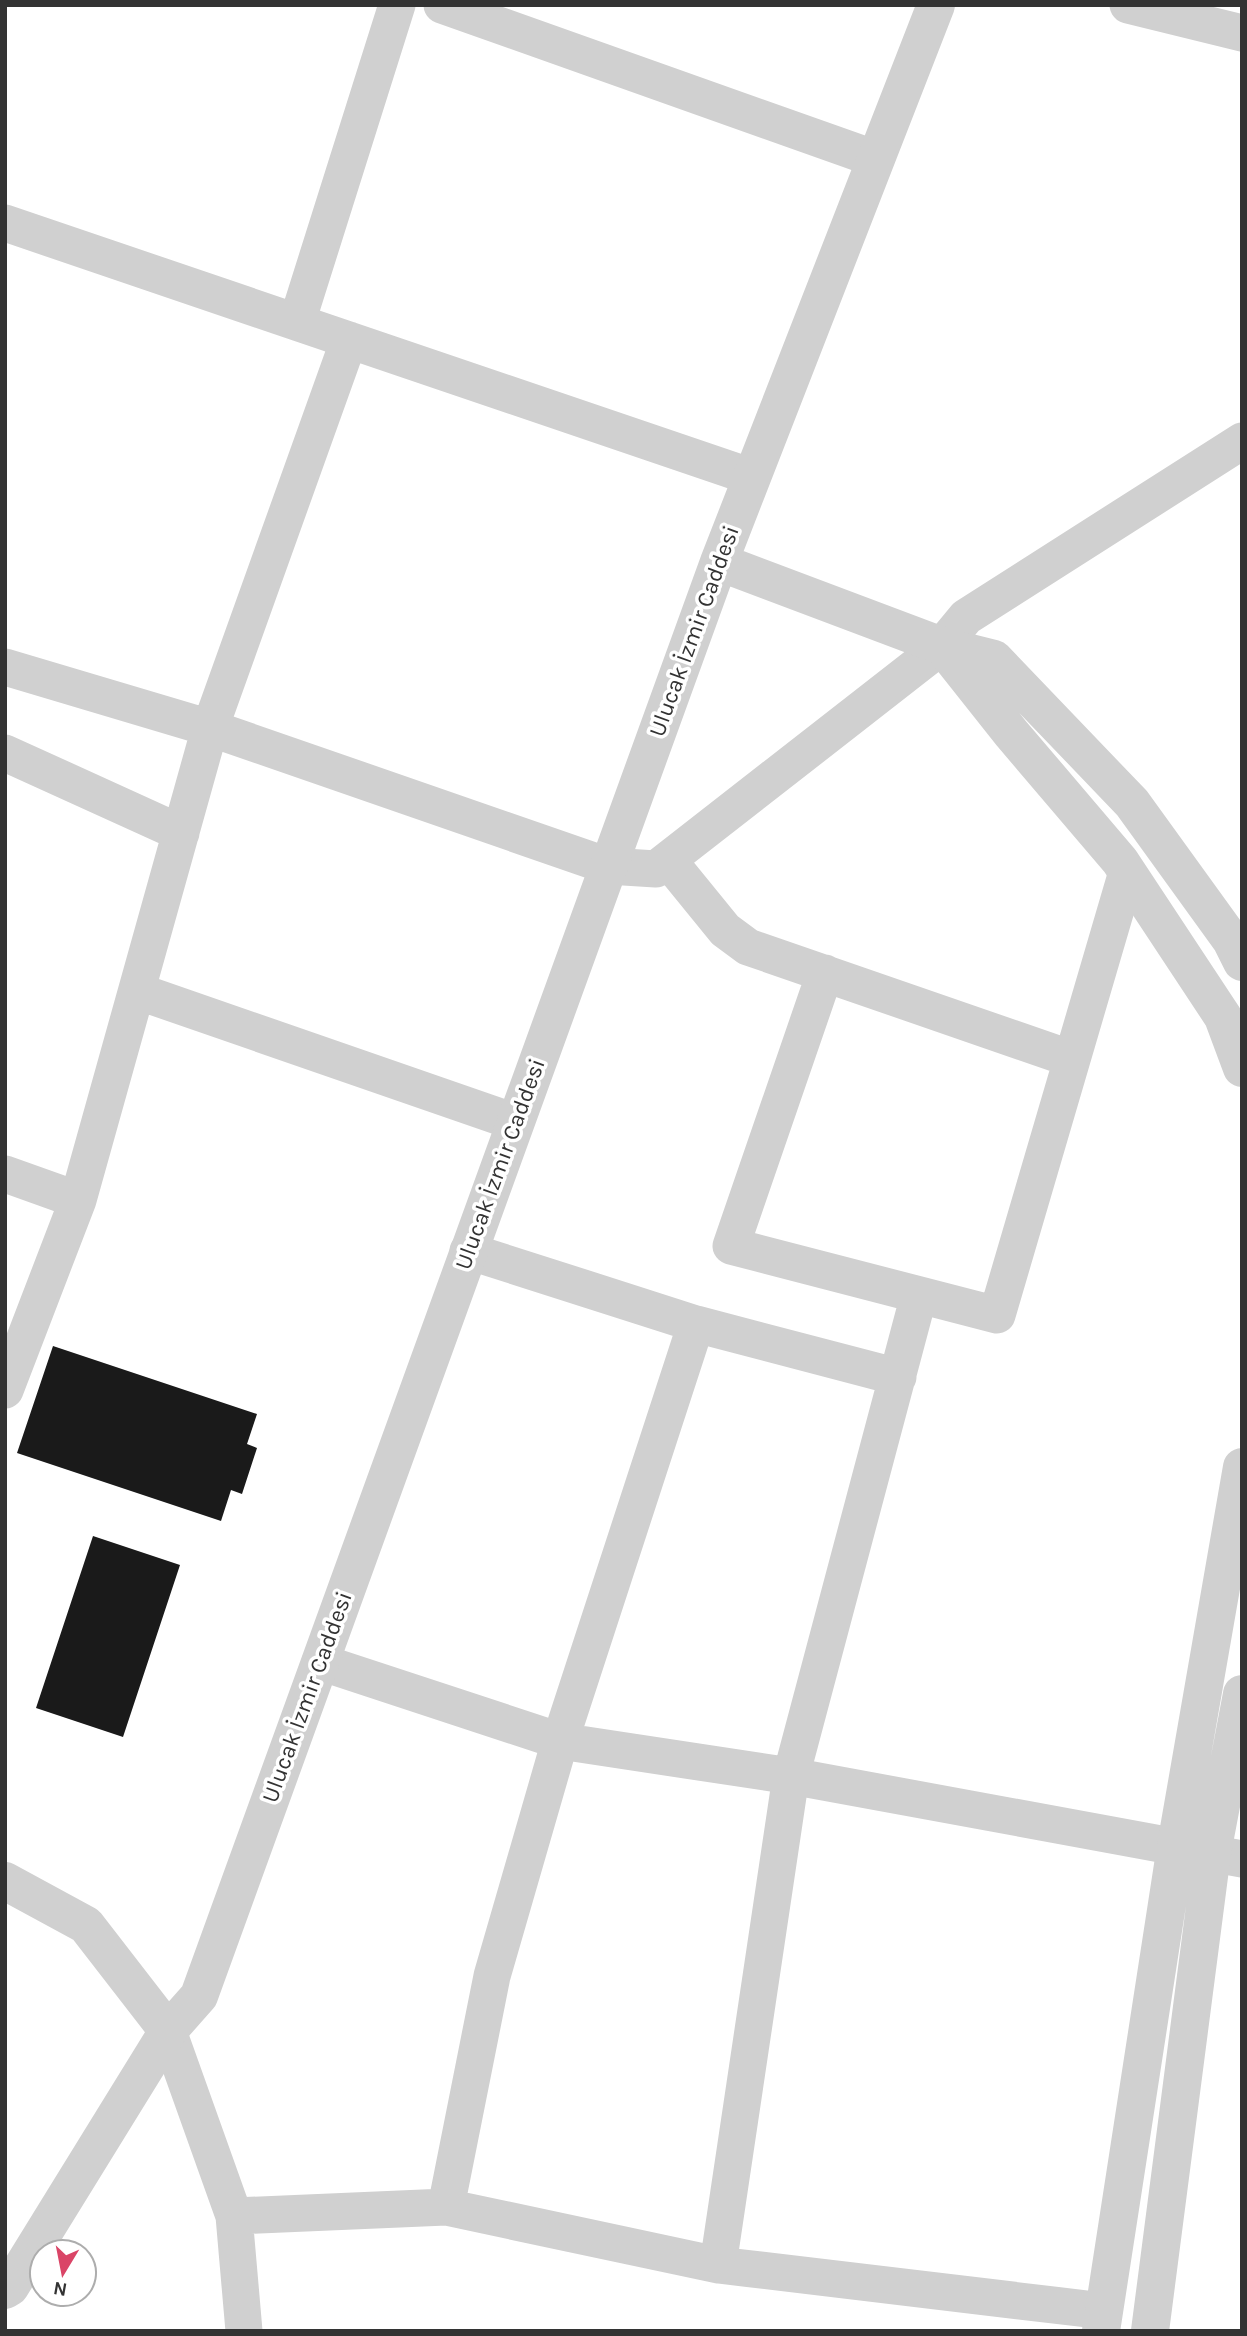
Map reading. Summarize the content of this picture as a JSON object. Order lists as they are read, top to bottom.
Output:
{
  "streets": {
    "street": ["Ulucak İzmir Caddesi"]
  },
  "north": "bottom"
}
